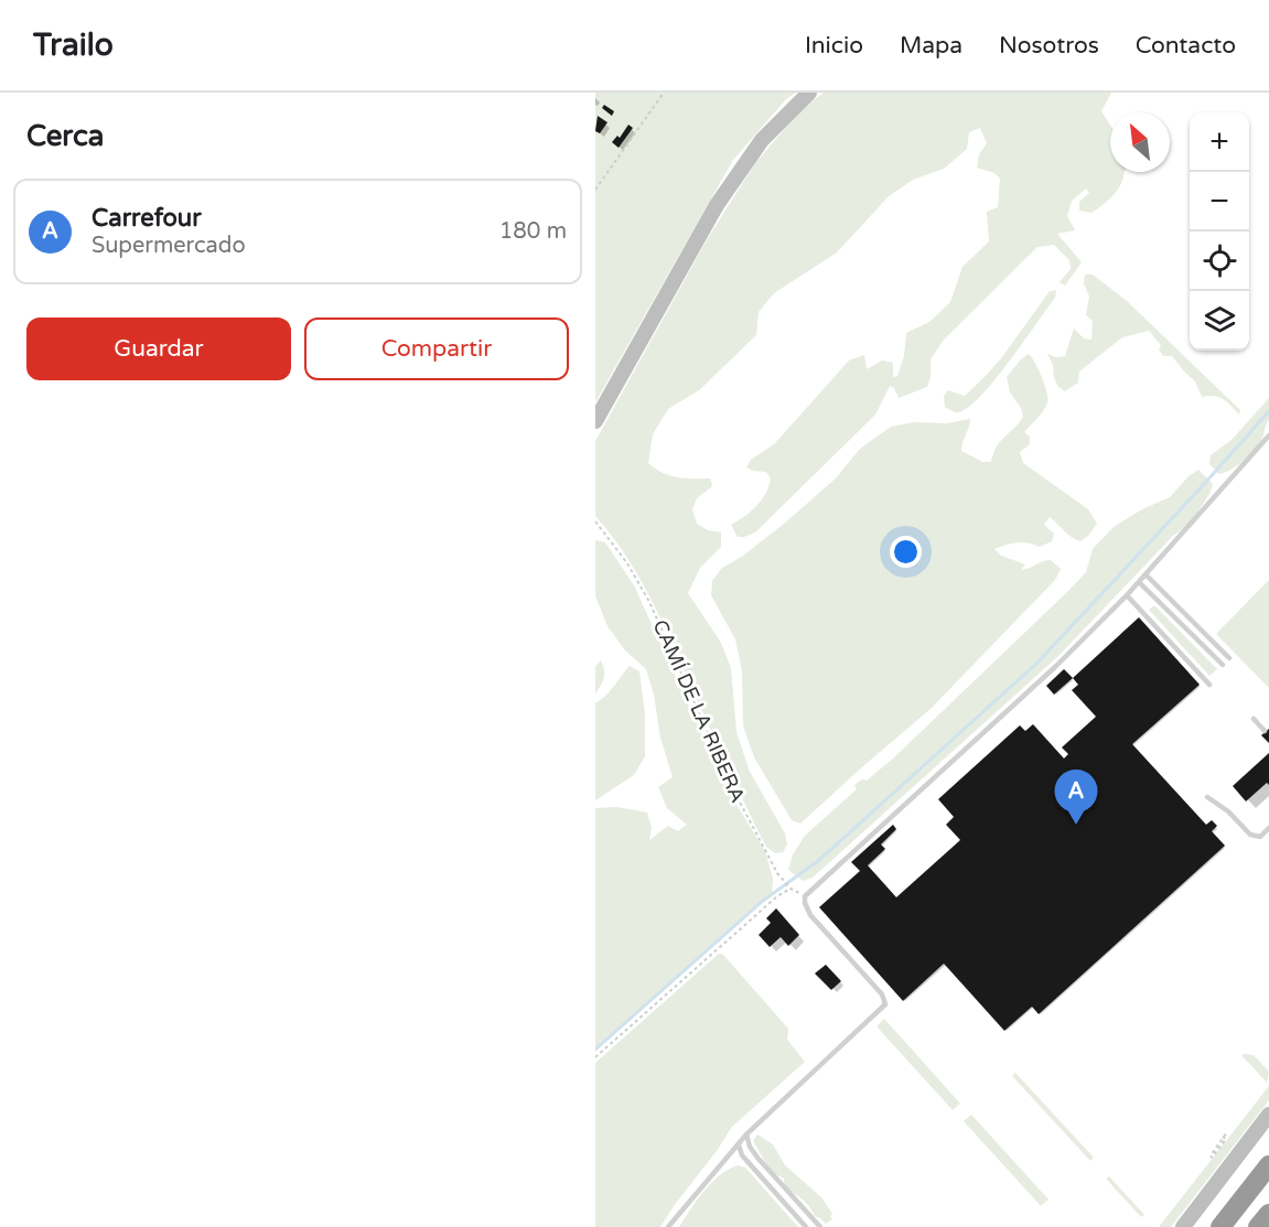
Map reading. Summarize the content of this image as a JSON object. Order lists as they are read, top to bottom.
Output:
{
  "streets": {
    "path": ["CAMÍ DE LA RIBERA"]
  },
  "north": "top left",
  "page": {
    "header": "Trailo",
    "nav": [
      "Inicio",
      "Mapa",
      "Nosotros",
      "Contacto"
    ],
    "heading": "Cerca",
    "map_buttons": ["+", "−"],
    "list": [
      {
        "mark": "A",
        "name": "Carrefour",
        "note": "Supermercado",
        "value": "180 m"
      }
    ],
    "buttons": ["Guardar", "Compartir"],
    "pins": "A"
  }
}
